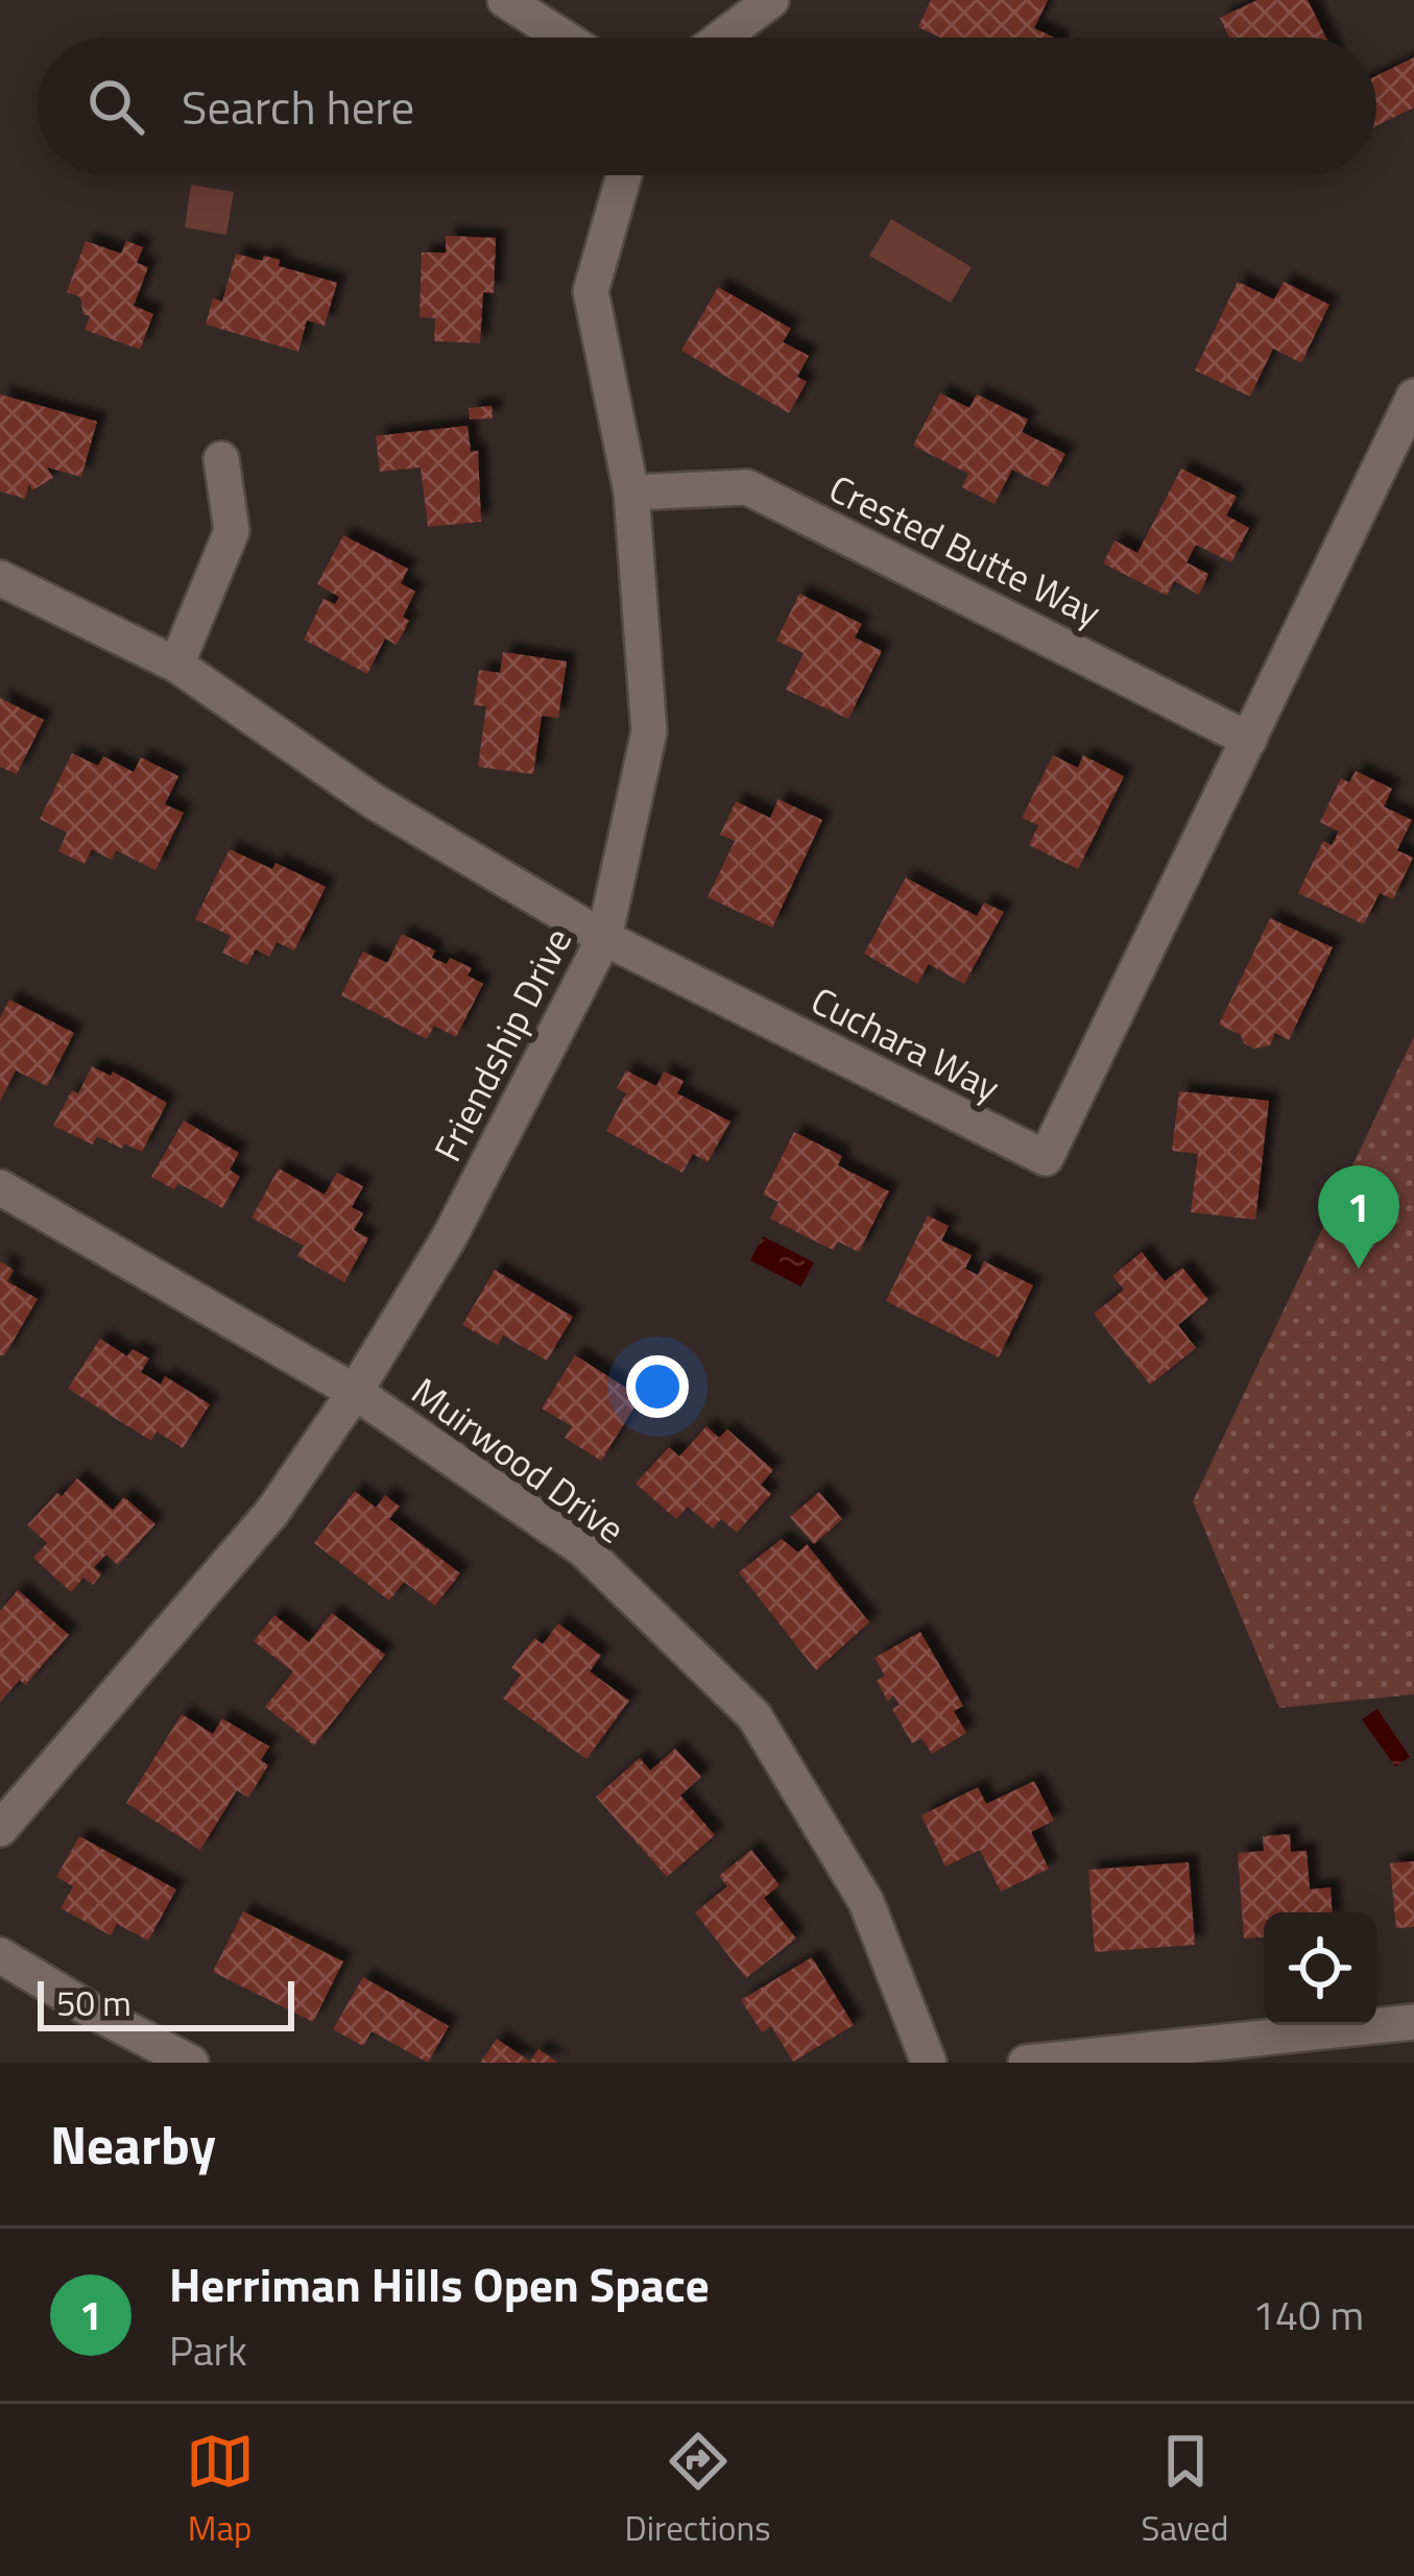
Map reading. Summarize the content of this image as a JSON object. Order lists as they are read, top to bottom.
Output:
{
  "streets": {
    "street": [
      "Crested Butte Way",
      "Cuchara Way",
      "Friendship Drive",
      "Muirwood Drive"
    ]
  },
  "crossings": [
    ["Crested Butte Way", "Cuchara Way"],
    ["Crested Butte Way", "Friendship Drive"],
    ["Cuchara Way", "Friendship Drive"],
    ["Friendship Drive", "Muirwood Drive"]
  ],
  "scale_bar": "50 m",
  "page": {
    "search": "Search here",
    "pins": "1",
    "scale": "50 m",
    "heading": "Nearby",
    "list": [
      {
        "mark": "1",
        "name": "Herriman Hills Open Space",
        "note": "Park",
        "value": "140 m"
      }
    ],
    "nav": ["Map", "Directions", "Saved"]
  }
}
